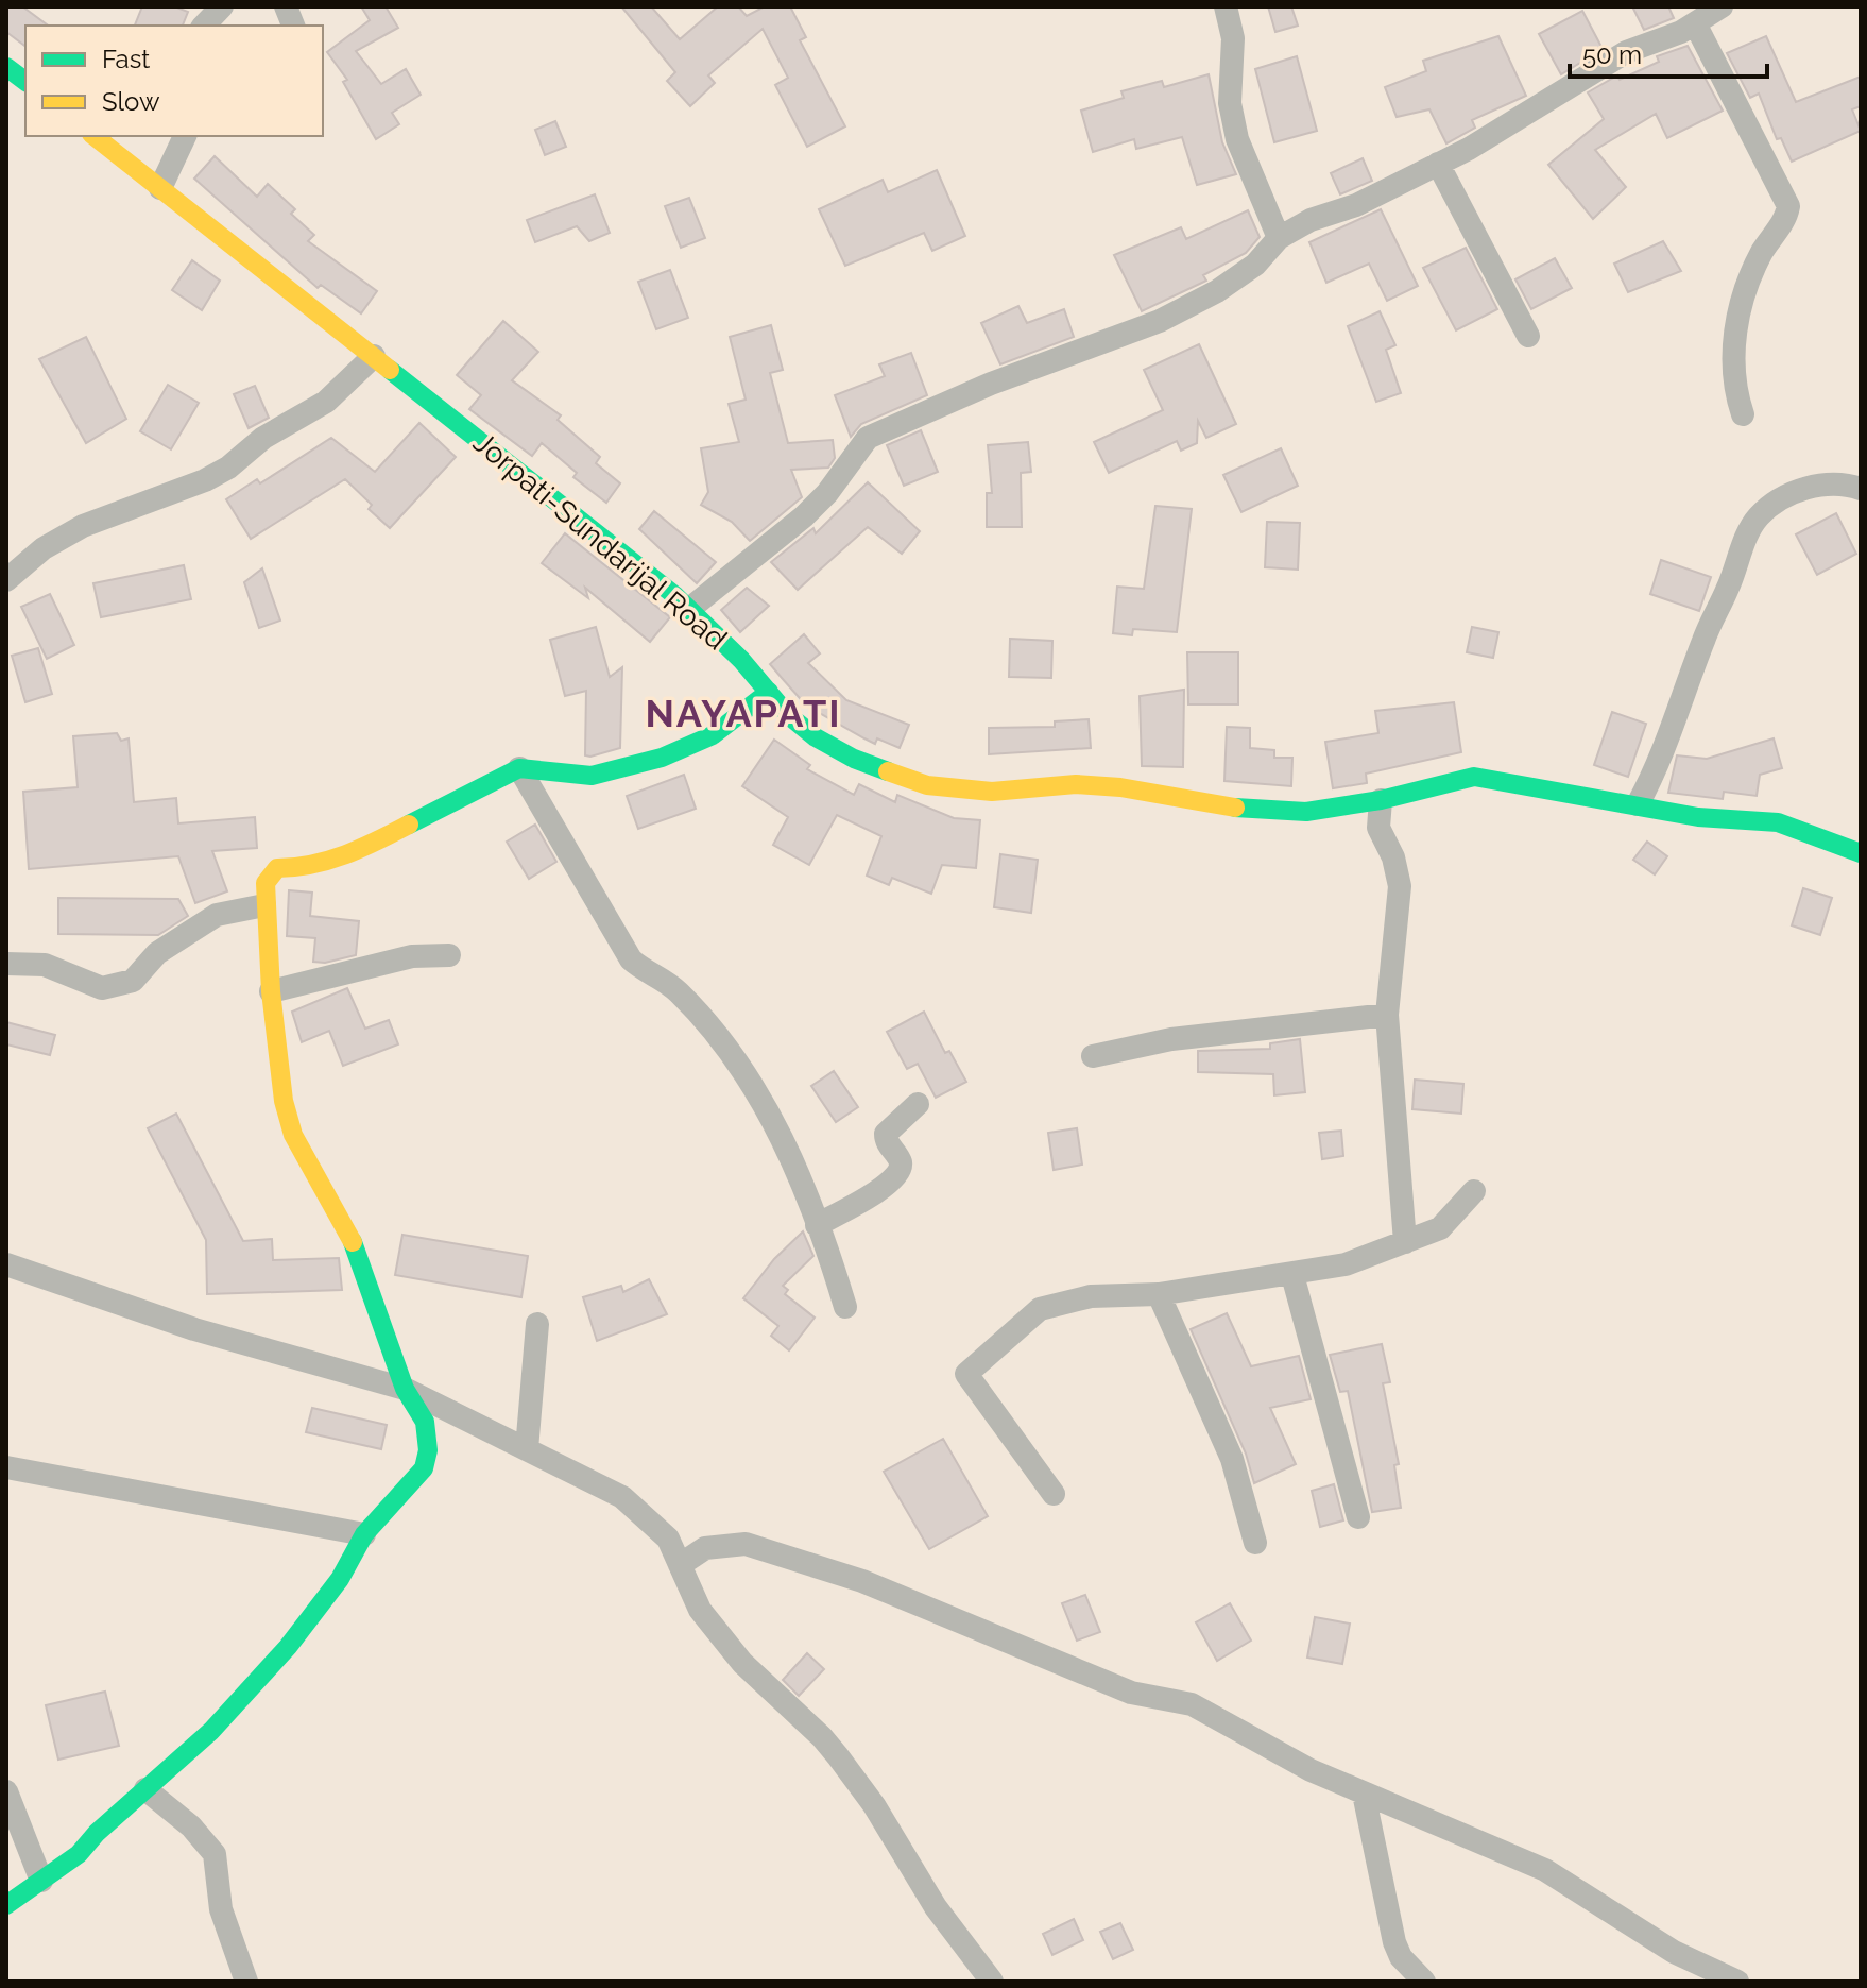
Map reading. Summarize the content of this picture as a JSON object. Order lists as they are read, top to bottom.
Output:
{
  "streets": {
    "main road": ["Jorpati-Sundarijal Road"]
  },
  "districts": ["NAYAPATI"],
  "legend": ["Fast", "Slow"],
  "scale_bar": "50 m"
}
